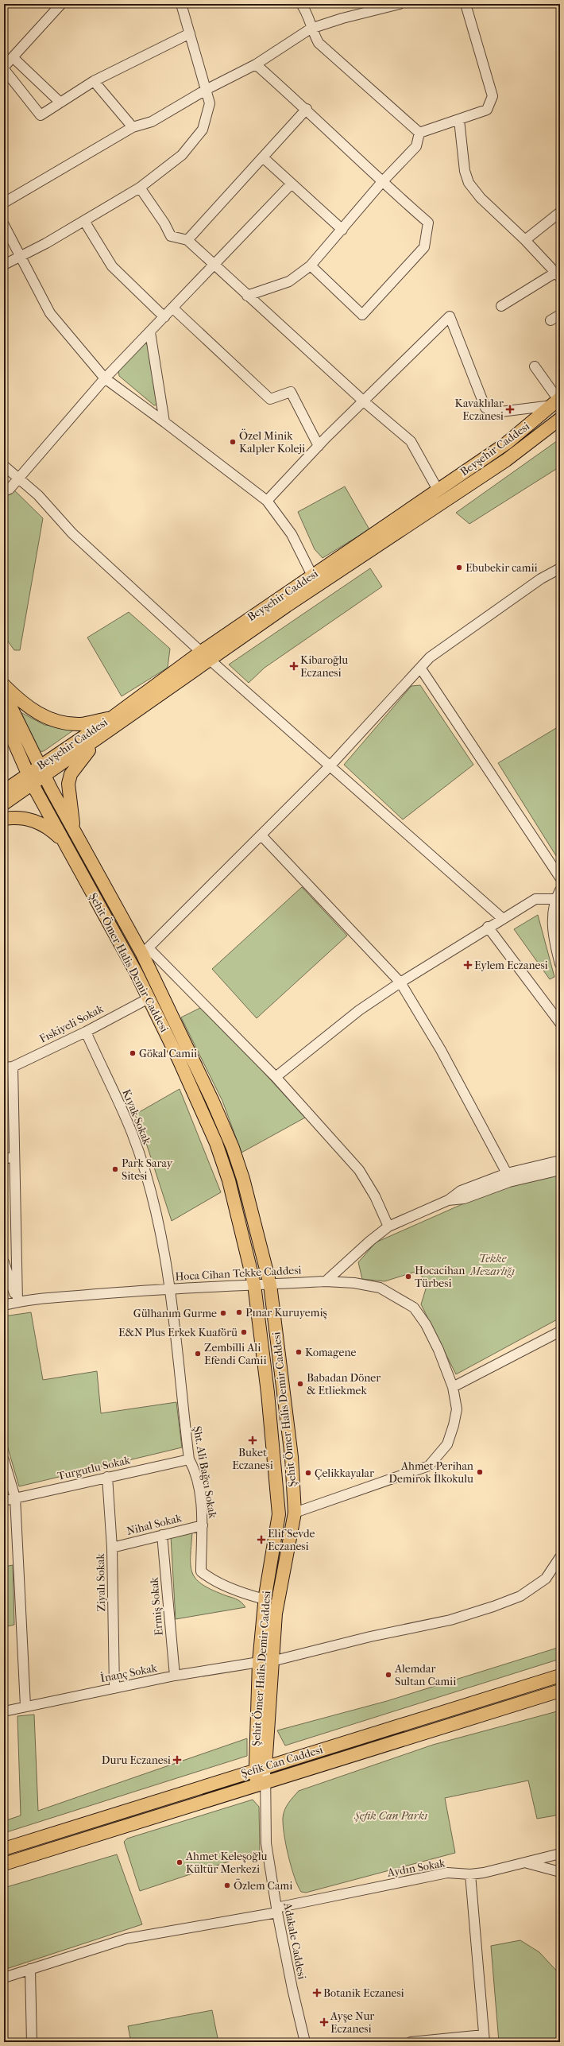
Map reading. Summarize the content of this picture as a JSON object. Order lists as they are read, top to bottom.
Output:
{
  "streets": {
    "main road": ["Beyşehir Caddesi", "Şehit Ömer Halis Demir Caddesi", "Şefik Can Caddesi"],
    "street": [
      "Fıskiyeli Sokak",
      "Kıyak Sokak",
      "Hoca Cihan Tekke Caddesi",
      "Turgutlu Sokak",
      "Şht. Ali Bağcı Sokak",
      "Nihal Sokak",
      "Ziyalı Sokak",
      "Ermiş Sokak",
      "İnanç Sokak",
      "Aydın Sokak",
      "Adakale Caddesi"
    ]
  },
  "crossings": [
    ["Beyşehir Caddesi", "Şehit Ömer Halis Demir Caddesi"],
    ["Şehit Ömer Halis Demir Caddesi", "Fıskiyeli Sokak"],
    ["Şehit Ömer Halis Demir Caddesi", "Hoca Cihan Tekke Caddesi"],
    ["Şehit Ömer Halis Demir Caddesi", "Şht. Ali Bağcı Sokak"],
    ["Şehit Ömer Halis Demir Caddesi", "İnanç Sokak"],
    ["Şehit Ömer Halis Demir Caddesi", "Şefik Can Caddesi"],
    ["Şehit Ömer Halis Demir Caddesi", "Adakale Caddesi"],
    ["Fıskiyeli Sokak", "Kıyak Sokak"],
    ["Kıyak Sokak", "Hoca Cihan Tekke Caddesi"],
    ["Kıyak Sokak", "Şht. Ali Bağcı Sokak"],
    ["Hoca Cihan Tekke Caddesi", "Şht. Ali Bağcı Sokak"],
    ["Turgutlu Sokak", "Şht. Ali Bağcı Sokak"],
    ["Turgutlu Sokak", "Ziyalı Sokak"],
    ["Şht. Ali Bağcı Sokak", "Nihal Sokak"],
    ["Nihal Sokak", "Ziyalı Sokak"],
    ["Nihal Sokak", "Ermiş Sokak"],
    ["Ziyalı Sokak", "İnanç Sokak"],
    ["Ermiş Sokak", "İnanç Sokak"],
    ["Şefik Can Caddesi", "Adakale Caddesi"],
    ["Aydın Sokak", "Adakale Caddesi"]
  ],
  "parks": ["Tekke Mezarlığı", "Şefik Can Parkı"],
  "places": {
    "health": [
      "Kavaklılar Eczanesi",
      "Kibaroğlu Eczanesi",
      "Eylem Eczanesi",
      "Buket Eczanesi",
      "Elif Sevde Eczanesi",
      "Duru Eczanesi",
      "Botanik Eczanesi",
      "Ayşe Nur Eczanesi"
    ],
    "other": [
      "Özel Minik Kalpler Koleji",
      "Ebubekir camii",
      "Gökal Camii",
      "Park Saray Sitesi",
      "Hocacihan Türbesi",
      "Pınar Kuruyemiş",
      "Gülhanım Gurme",
      "E&N Plus Erkek Kuaförü",
      "Komagene",
      "Zembilli Ali Efendi Camii",
      "Babadan Döner & Etliekmek",
      "Ahmet Perihan Demirok İlkokulu",
      "Çelikkayalar",
      "Alemdar Sultan Camii",
      "Ahmet Keleşoğlu Kültür Merkezi",
      "Özlem Cami"
    ]
  }
}
